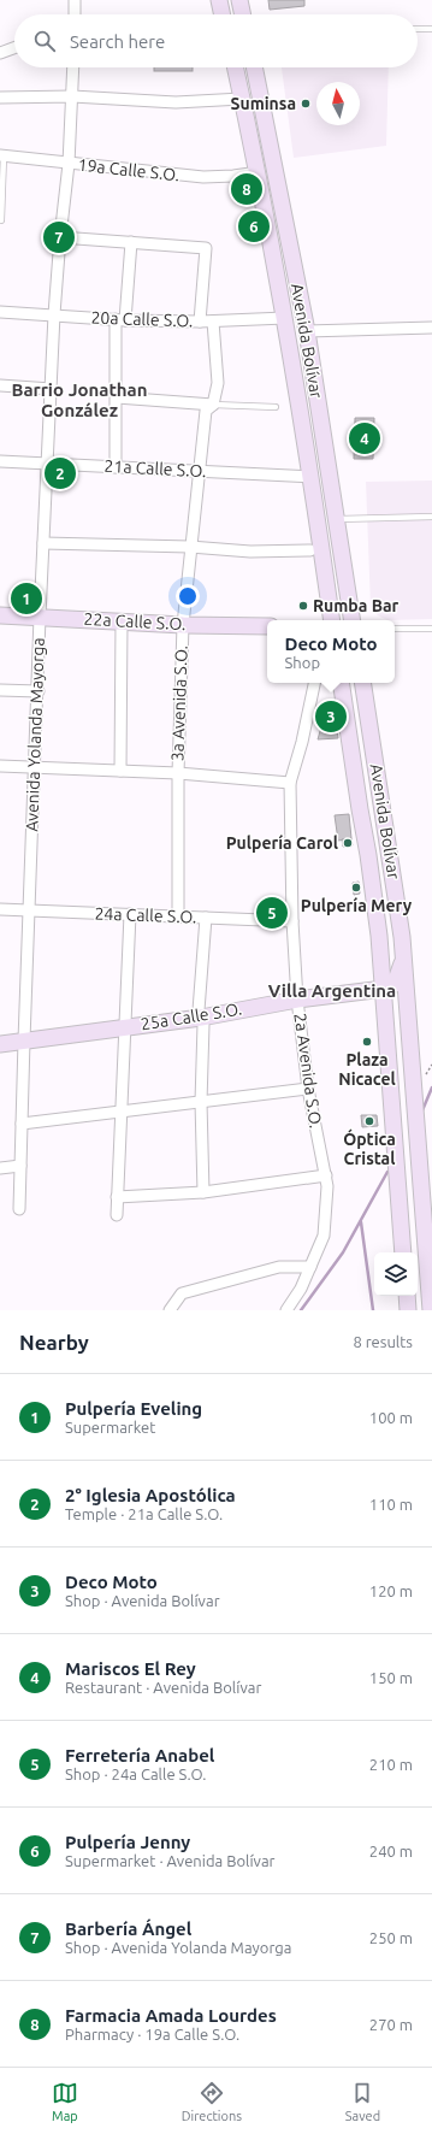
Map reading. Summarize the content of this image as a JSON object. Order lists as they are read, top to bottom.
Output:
{
  "streets": {
    "main road": ["Avenida Bolívar", "22a Calle S.O.", "25a Calle S.O."],
    "street": [
      "19a Calle S.O.",
      "20a Calle S.O.",
      "21a Calle S.O.",
      "3a Avenida S.O.",
      "Avenida Yolanda Mayorga",
      "24a Calle S.O.",
      "2a Avenida S.O."
    ]
  },
  "crossings": [
    ["19a Calle S.O.", "Avenida Bolívar"],
    ["19a Calle S.O.", "Avenida Yolanda Mayorga"],
    ["20a Calle S.O.", "Avenida Bolívar"],
    ["20a Calle S.O.", "3a Avenida S.O."],
    ["20a Calle S.O.", "Avenida Yolanda Mayorga"],
    ["Avenida Bolívar", "21a Calle S.O."],
    ["Avenida Bolívar", "25a Calle S.O."],
    ["21a Calle S.O.", "3a Avenida S.O."],
    ["21a Calle S.O.", "Avenida Yolanda Mayorga"],
    ["22a Calle S.O.", "3a Avenida S.O."],
    ["22a Calle S.O.", "Avenida Yolanda Mayorga"],
    ["3a Avenida S.O.", "24a Calle S.O."],
    ["Avenida Yolanda Mayorga", "24a Calle S.O."],
    ["Avenida Yolanda Mayorga", "25a Calle S.O."],
    ["24a Calle S.O.", "2a Avenida S.O."],
    ["25a Calle S.O.", "2a Avenida S.O."]
  ],
  "districts": ["Barrio Jonathan González", "Villa Argentina"],
  "places": [
    "Suminsa",
    "Rumba Bar",
    "Pulpería Carol",
    "Pulpería Mery",
    "Plaza Nicacel",
    "Óptica Cristal"
  ],
  "north": "top",
  "page": {
    "search": "Search here",
    "pins": [
      "8",
      "6",
      "7",
      "4",
      "2",
      "1",
      "3",
      "5"
    ],
    "popup": ["Deco Moto", "Shop"],
    "heading": ["Nearby", "8 results"],
    "list": [
      {
        "mark": "1",
        "name": "Pulpería Eveling",
        "note": "Supermarket",
        "value": "100 m"
      },
      {
        "mark": "2",
        "name": "2° Iglesia Apostólica",
        "note": "Temple · 21a Calle S.O.",
        "value": "110 m"
      },
      {
        "mark": "3",
        "name": "Deco Moto",
        "note": "Shop · Avenida Bolívar",
        "value": "120 m"
      },
      {
        "mark": "4",
        "name": "Mariscos El Rey",
        "note": "Restaurant · Avenida Bolívar",
        "value": "150 m"
      },
      {
        "mark": "5",
        "name": "Ferretería Anabel",
        "note": "Shop · 24a Calle S.O.",
        "value": "210 m"
      },
      {
        "mark": "6",
        "name": "Pulpería Jenny",
        "note": "Supermarket · Avenida Bolívar",
        "value": "240 m"
      },
      {
        "mark": "7",
        "name": "Barbería Ángel",
        "note": "Shop · Avenida Yolanda Mayorga",
        "value": "250 m"
      },
      {
        "mark": "8",
        "name": "Farmacia Amada Lourdes",
        "note": "Pharmacy · 19a Calle S.O.",
        "value": "270 m"
      }
    ],
    "nav": ["Map", "Directions", "Saved"]
  }
}
